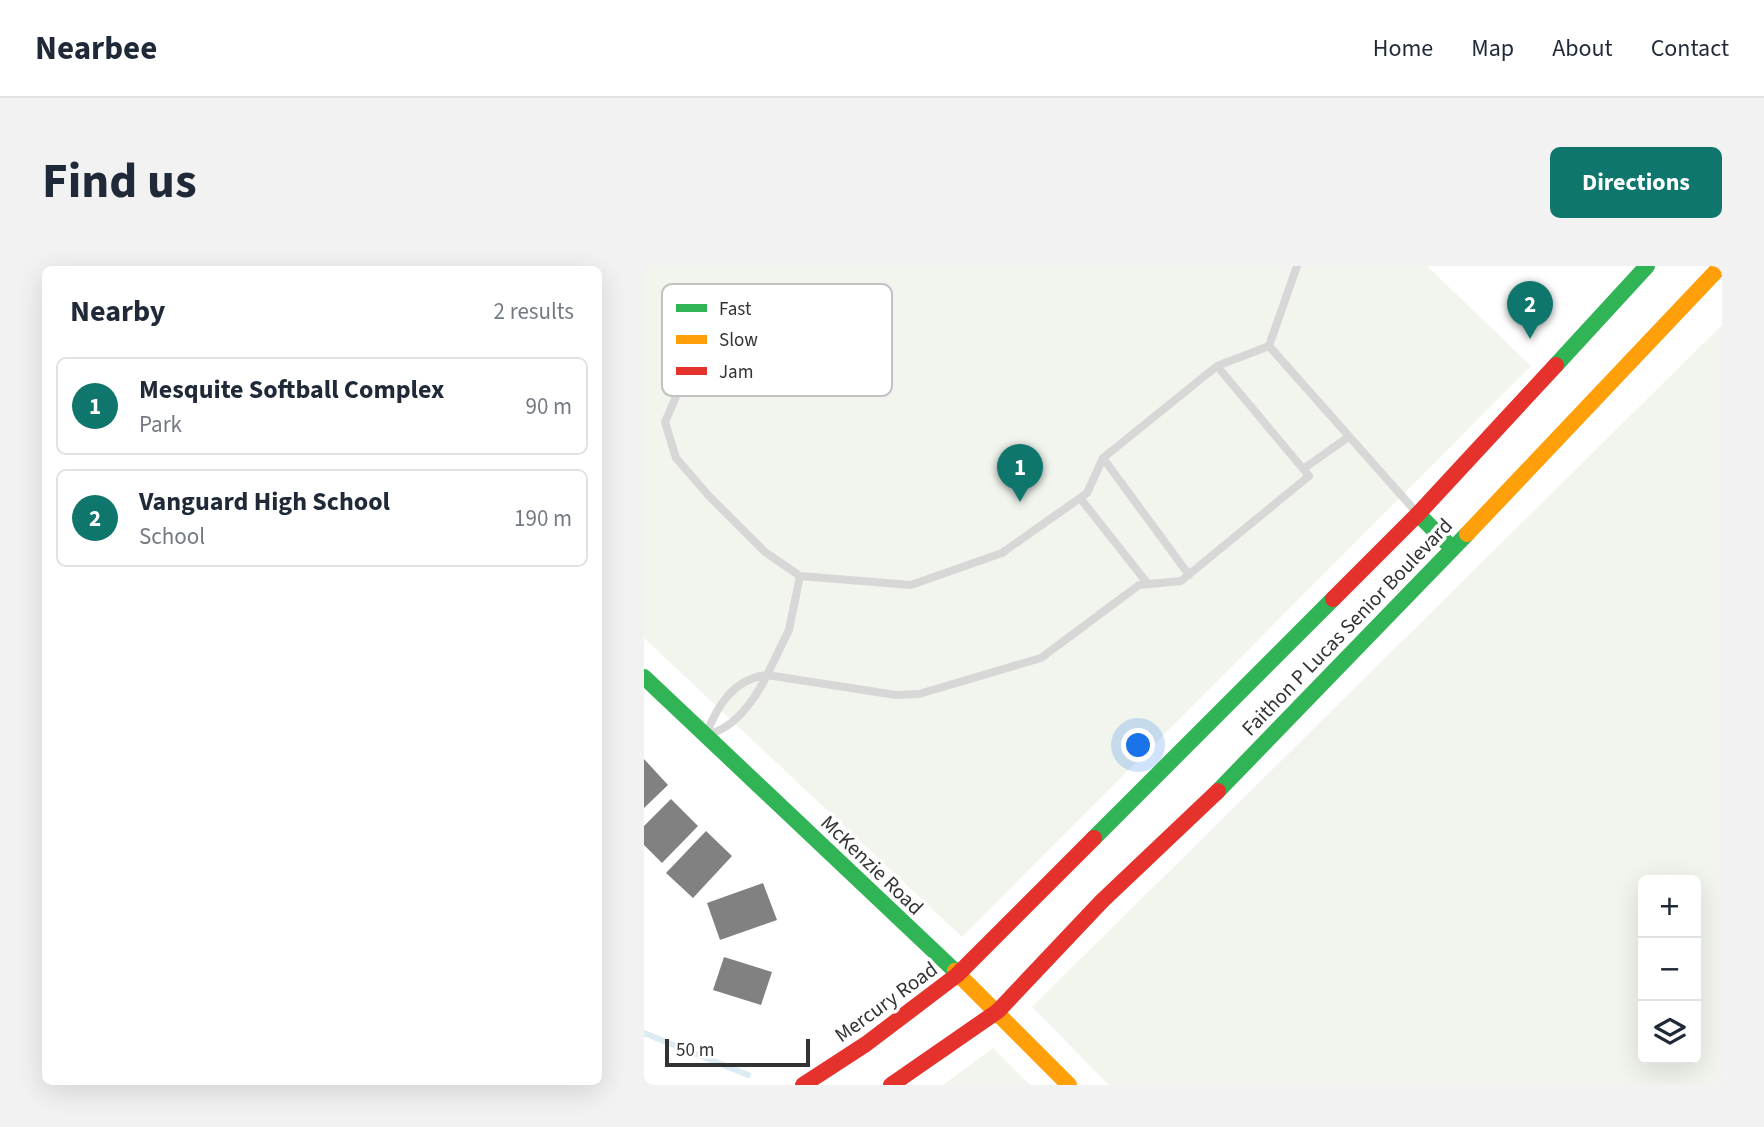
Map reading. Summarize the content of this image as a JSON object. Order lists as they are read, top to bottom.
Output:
{
  "streets": {
    "main road": ["Faithon P Lucas Senior Boulevard", "McKenzie Road", "Mercury Road"]
  },
  "crossings": [
    ["Faithon P Lucas Senior Boulevard", "McKenzie Road"],
    ["Faithon P Lucas Senior Boulevard", "Mercury Road"],
    ["McKenzie Road", "Mercury Road"]
  ],
  "legend": ["Fast", "Slow", "Jam"],
  "scale_bar": "50 m",
  "page": {
    "header": "Nearbee",
    "nav": [
      "Home",
      "Map",
      "About",
      "Contact"
    ],
    "title": "Find us",
    "buttons": "Directions",
    "heading": ["Nearby", "2 results"],
    "pins": ["2", "1"],
    "list": [
      {
        "mark": "1",
        "name": "Mesquite Softball Complex",
        "note": "Park",
        "value": "90 m"
      },
      {
        "mark": "2",
        "name": "Vanguard High School",
        "note": "School",
        "value": "190 m"
      }
    ],
    "map_buttons": ["+", "−"],
    "scale": "50 m"
  }
}
